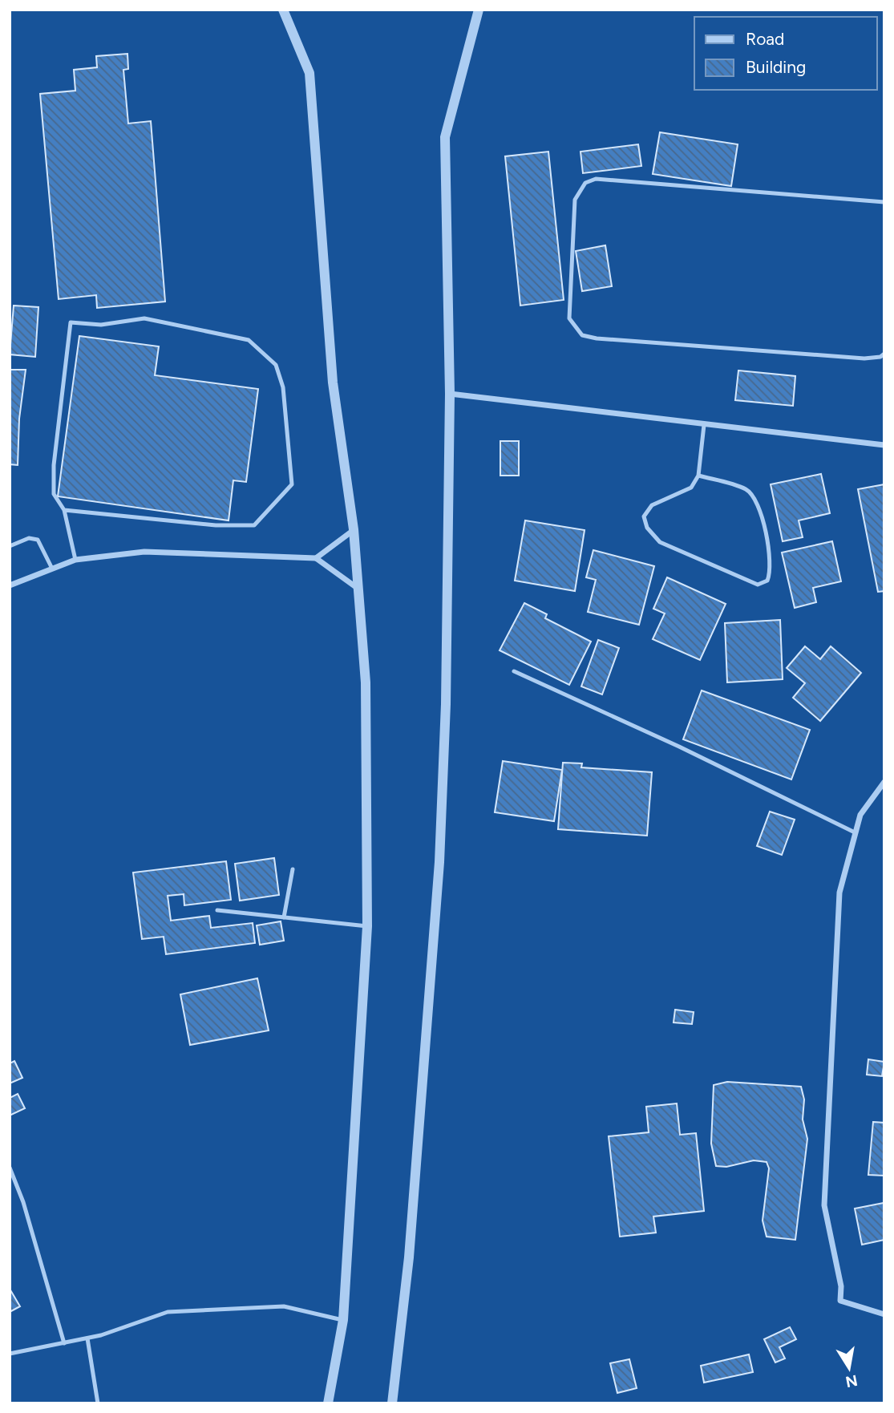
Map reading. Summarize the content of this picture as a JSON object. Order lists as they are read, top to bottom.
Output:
{
  "legend": ["Road", "Building"],
  "north": "bottom"
}
